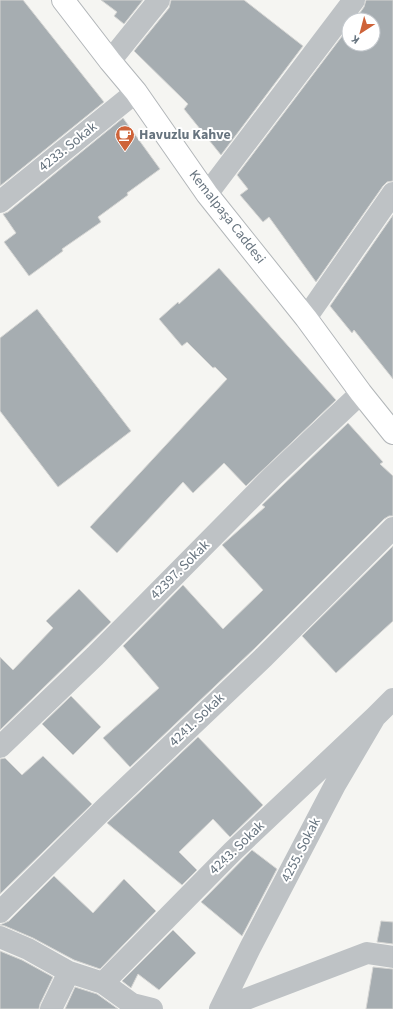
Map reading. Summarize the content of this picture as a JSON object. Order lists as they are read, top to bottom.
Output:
{
  "streets": {
    "main road": ["Kemalpaşa Caddesi"],
    "street": [
      "4233. Sokak",
      "42397. Sokak",
      "4241. Sokak",
      "4243. Sokak",
      "4255. Sokak"
    ]
  },
  "crossings": [
    ["4233. Sokak", "Kemalpaşa Caddesi"],
    ["Kemalpaşa Caddesi", "42397. Sokak"],
    ["4243. Sokak", "4255. Sokak"]
  ],
  "places": {
    "cafe": ["Havuzlu Kahve"]
  },
  "north": "bottom left"
}
